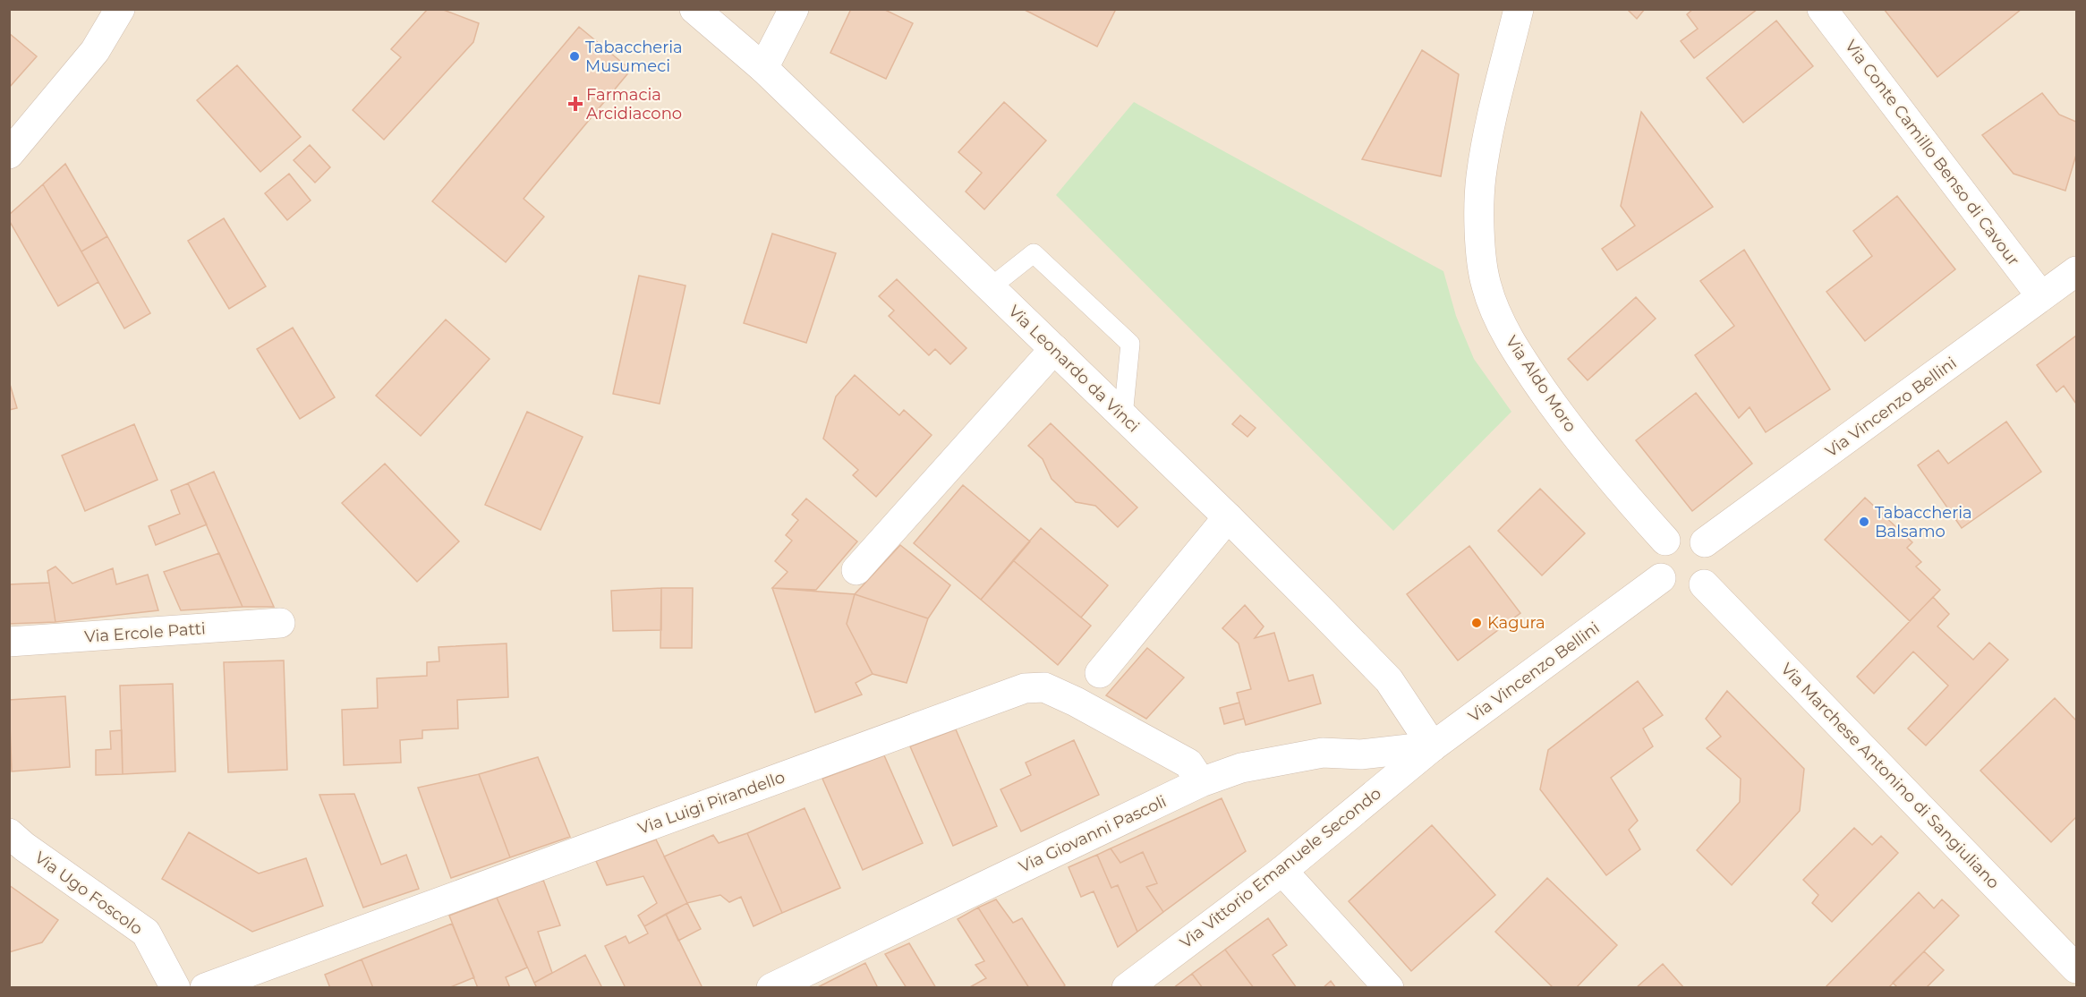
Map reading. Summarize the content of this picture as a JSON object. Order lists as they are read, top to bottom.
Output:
{
  "streets": {
    "street": [
      "Via Conte Camillo Benso di Cavour",
      "Via Leonardo da Vinci",
      "Via Aldo Moro",
      "Via Vincenzo Bellini",
      "Via Ercole Patti",
      "Via Marchese Antonino di Sangiuliano",
      "Via Luigi Pirandello",
      "Via Giovanni Pascoli",
      "Via Vittorio Emanuele Secondo",
      "Via Ugo Foscolo"
    ]
  },
  "crossings": [
    ["Via Conte Camillo Benso di Cavour", "Via Vincenzo Bellini"],
    ["Via Leonardo da Vinci", "Via Vincenzo Bellini"],
    ["Via Leonardo da Vinci", "Via Giovanni Pascoli"],
    ["Via Leonardo da Vinci", "Via Vittorio Emanuele Secondo"],
    ["Via Aldo Moro", "Via Vincenzo Bellini"],
    ["Via Aldo Moro", "Via Marchese Antonino di Sangiuliano"],
    ["Via Vincenzo Bellini", "Via Marchese Antonino di Sangiuliano"],
    ["Via Vincenzo Bellini", "Via Giovanni Pascoli"],
    ["Via Vincenzo Bellini", "Via Vittorio Emanuele Secondo"],
    ["Via Luigi Pirandello", "Via Giovanni Pascoli"],
    ["Via Giovanni Pascoli", "Via Vittorio Emanuele Secondo"]
  ],
  "places": {
    "other": ["Tabaccheria Musumeci", "Tabaccheria Balsamo", "Kagura"],
    "health": ["Farmacia Arcidiacono"]
  }
}
